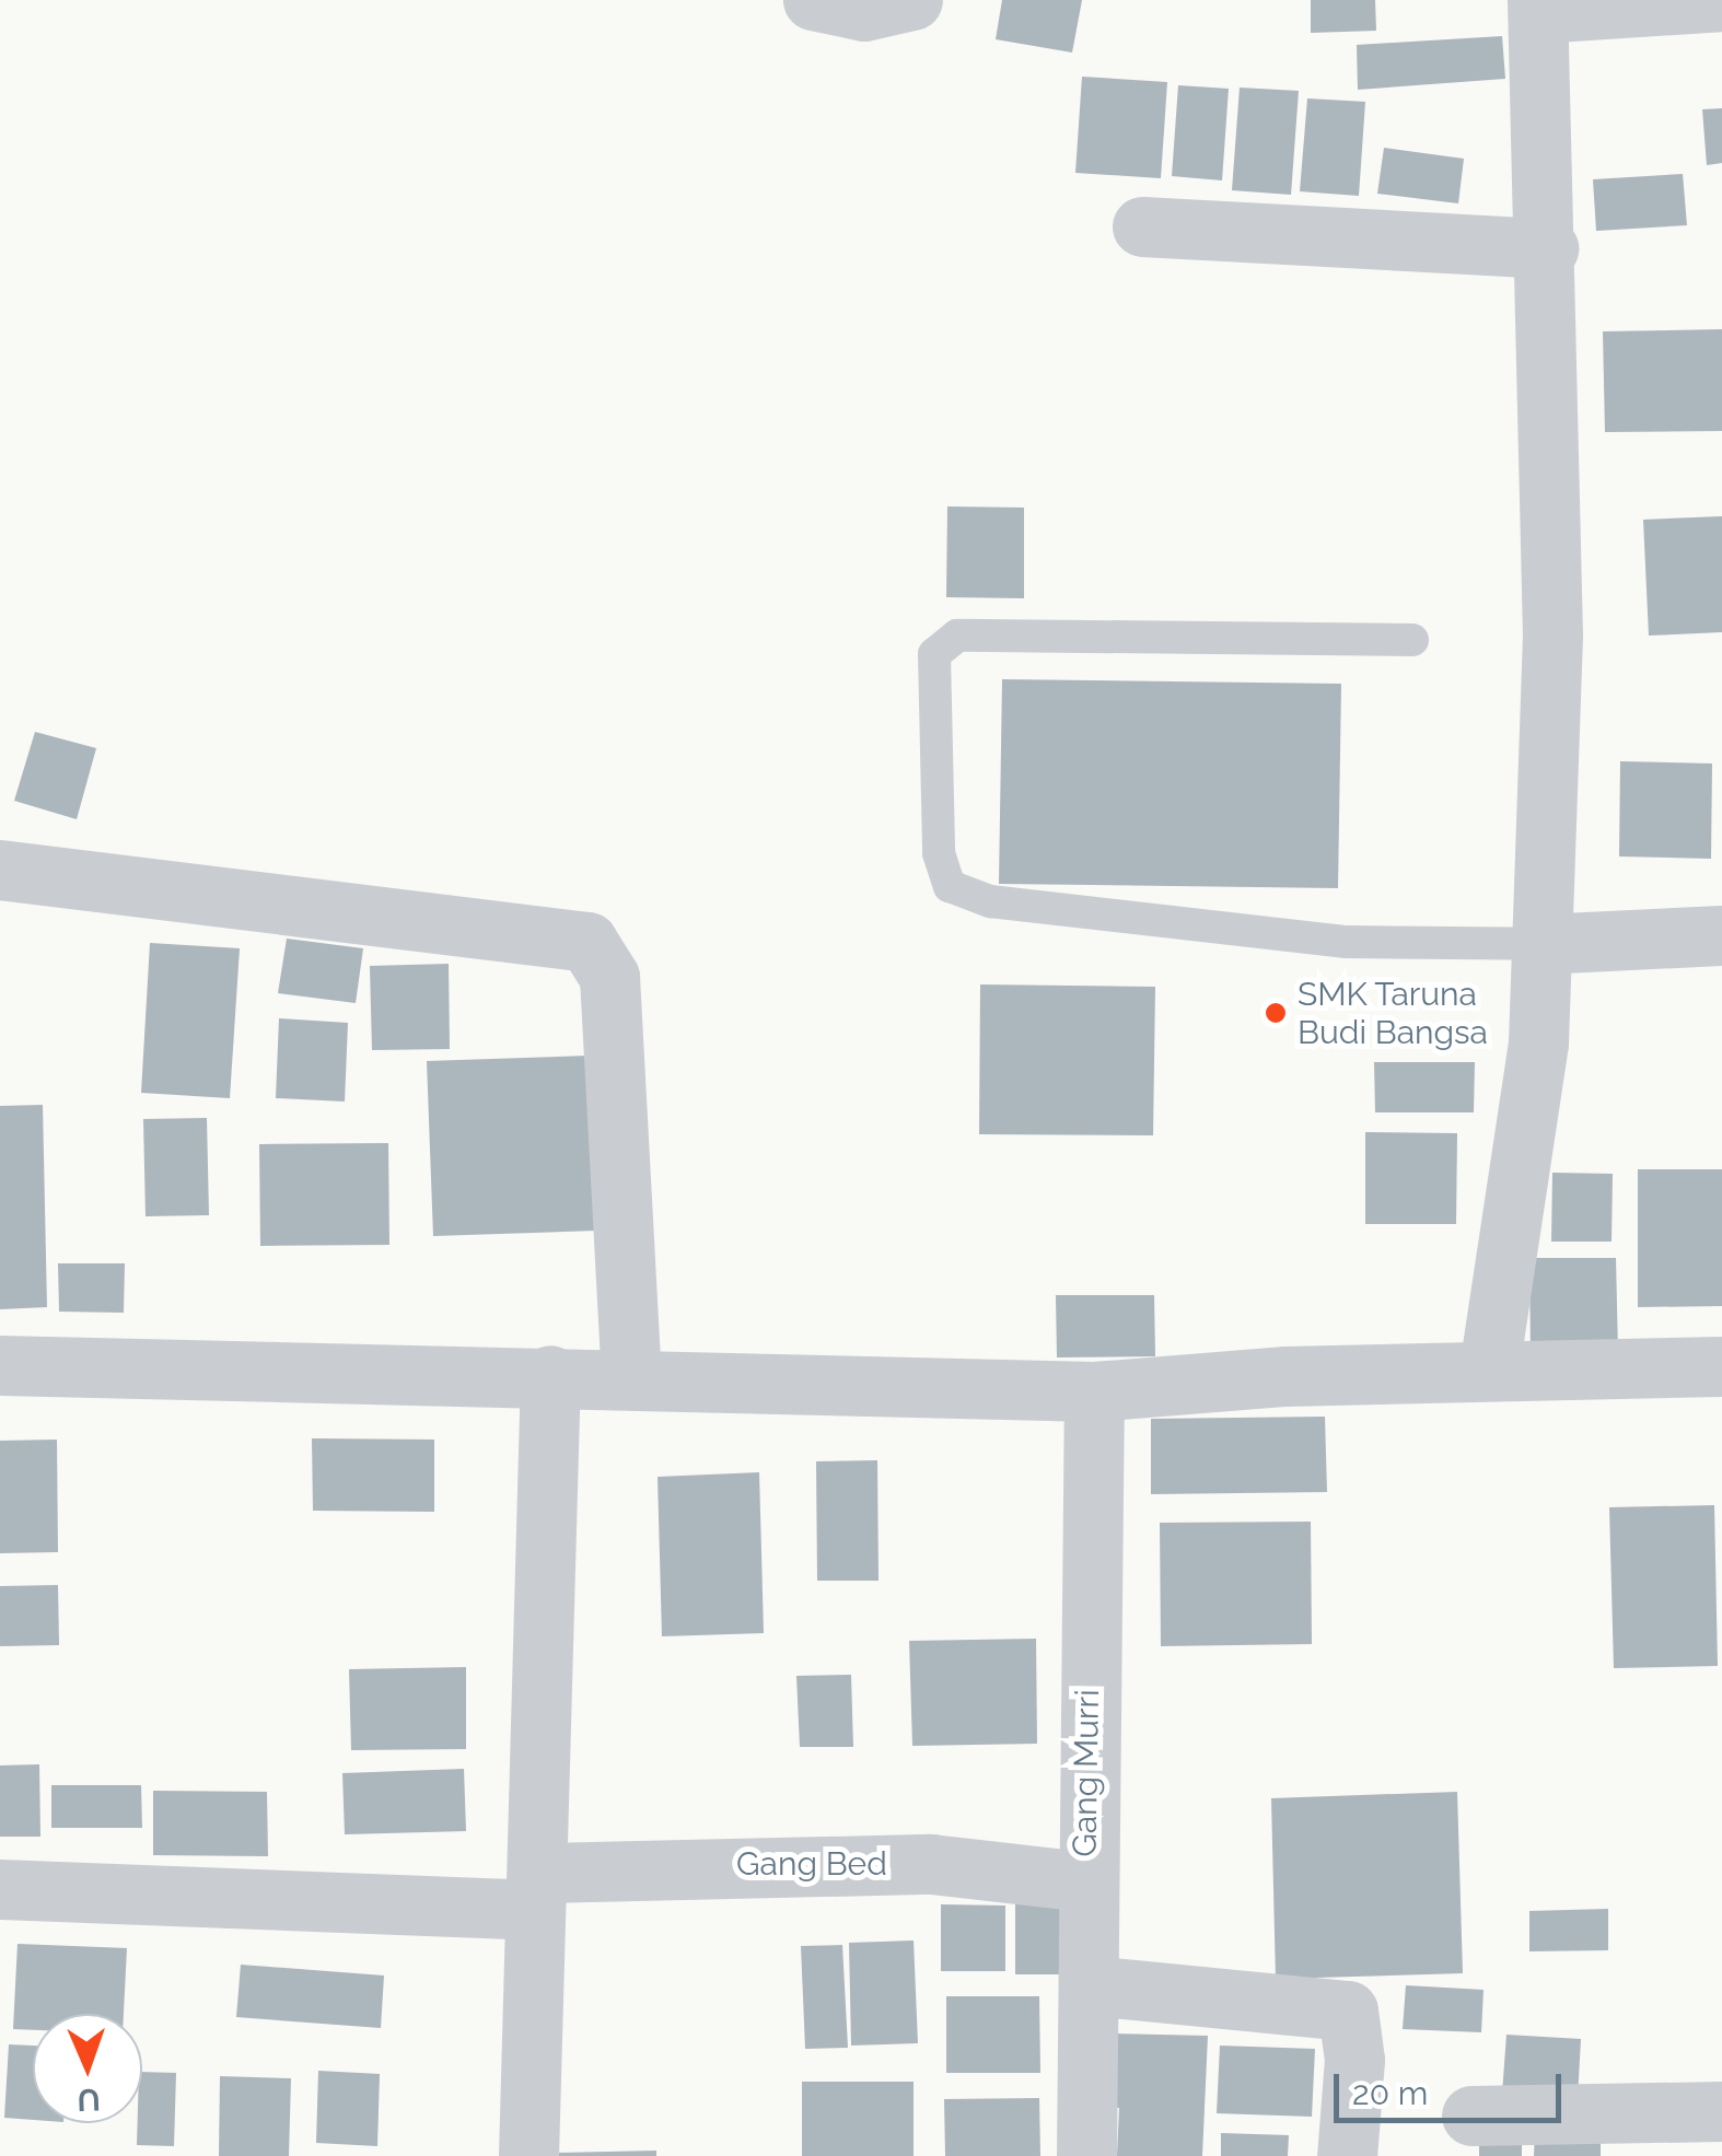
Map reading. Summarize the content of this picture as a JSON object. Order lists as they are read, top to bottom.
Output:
{
  "streets": {
    "street": ["Gang Murri", "Gang Bed"]
  },
  "crossings": [
    ["Gang Murri", "Gang Bed"]
  ],
  "places": ["SMK Taruna Budi Bangsa"],
  "scale_bar": "20 m",
  "north": "bottom"
}
